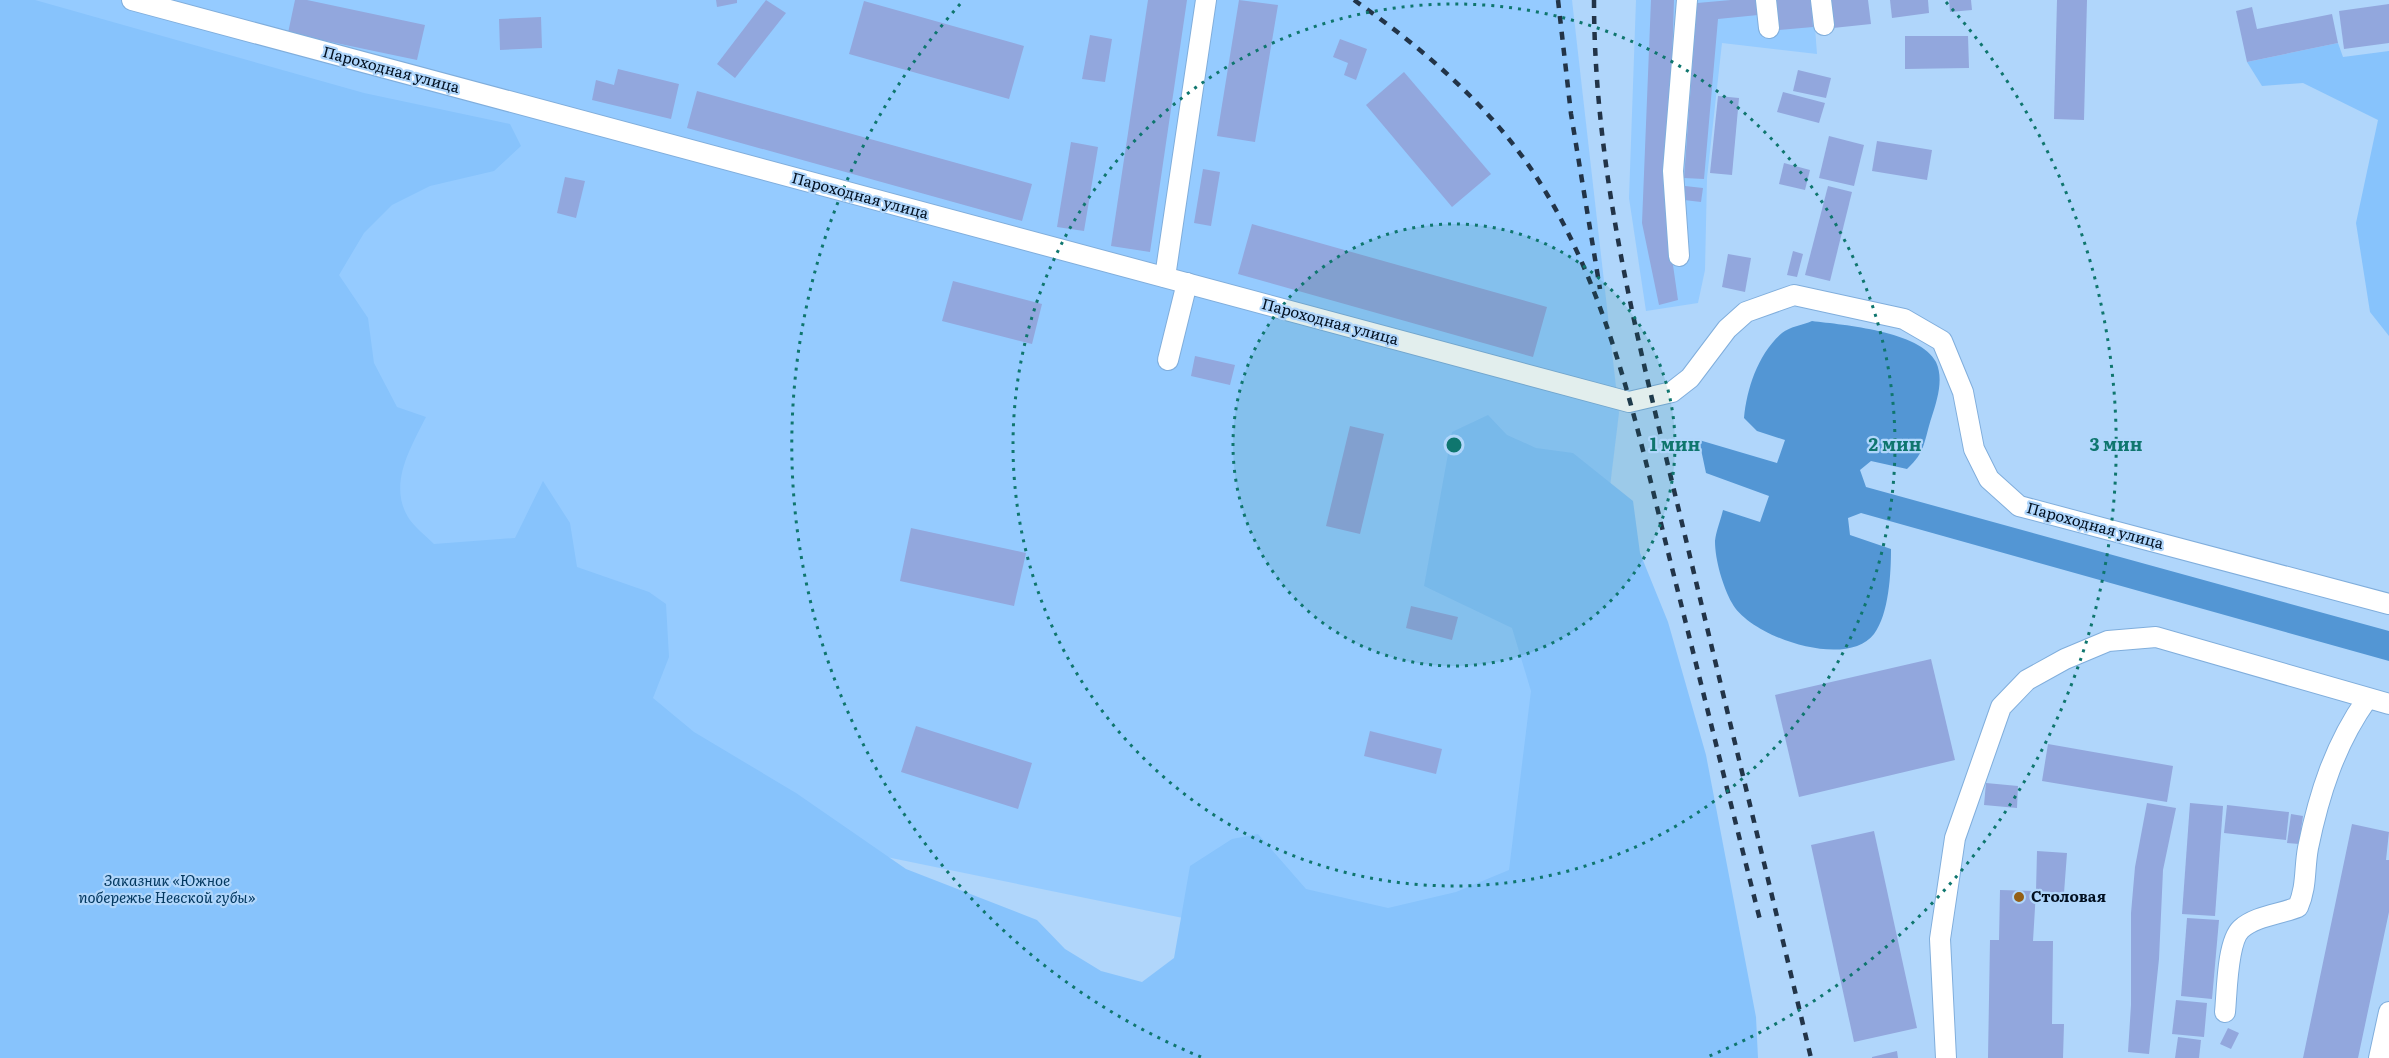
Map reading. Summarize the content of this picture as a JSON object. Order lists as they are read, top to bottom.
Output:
{
  "streets": {
    "street": ["Пароходная улица"]
  },
  "parks": ["Заказник «Южное побережье Невской губы»"],
  "places": ["Столовая"],
  "rings": ["1 мин", "2 мин", "3 мин"]
}
